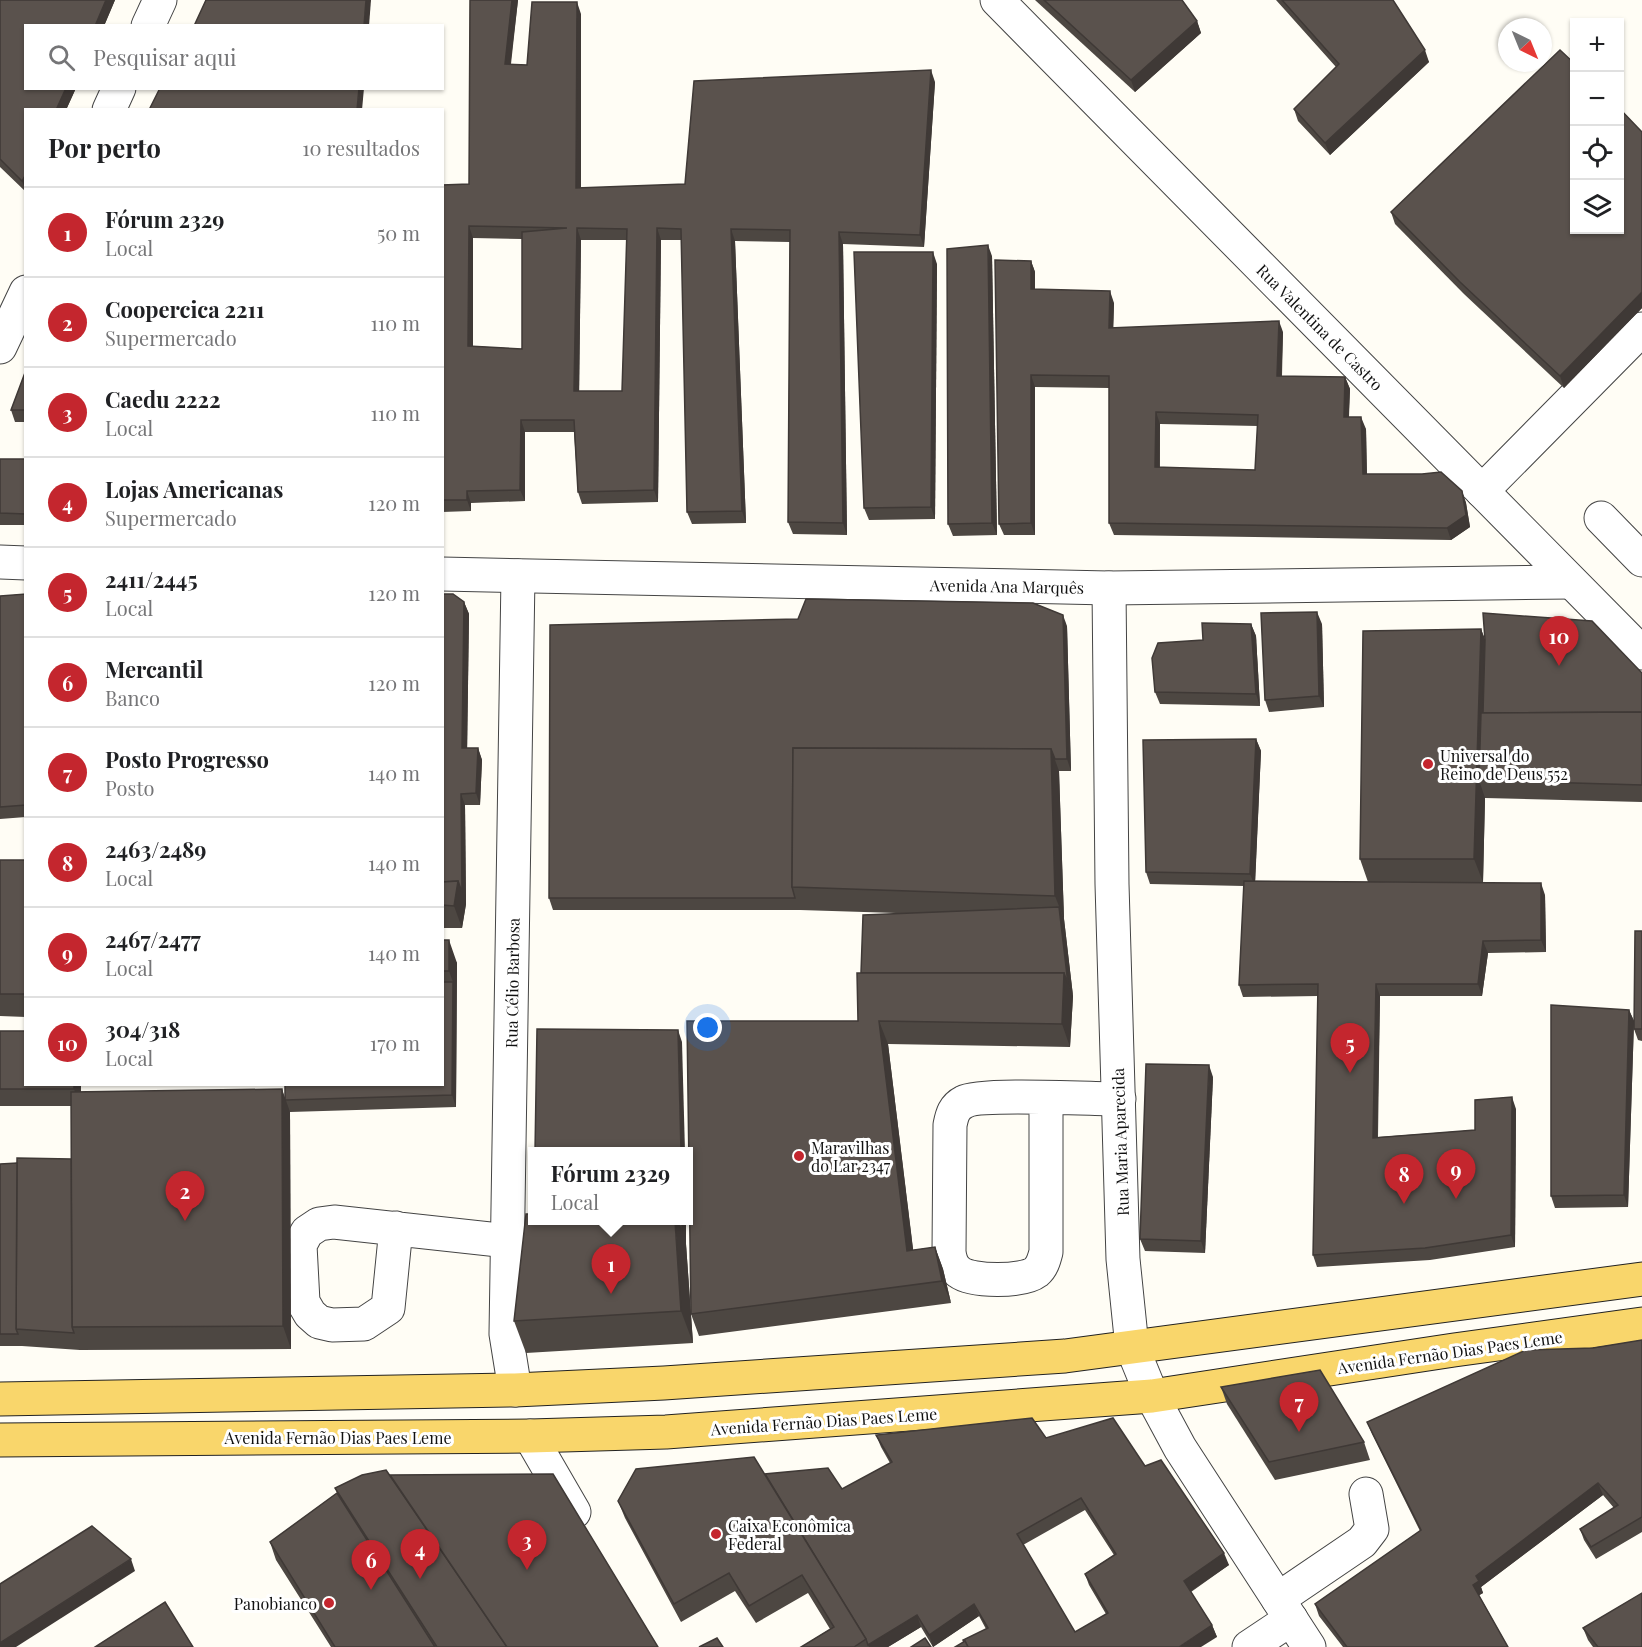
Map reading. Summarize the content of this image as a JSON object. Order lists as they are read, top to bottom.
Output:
{
  "streets": {
    "main road": ["Avenida Fernão Dias Paes Leme"],
    "street": [
      "Rua Valentina de Castro",
      "Avenida Ana Marquês",
      "Rua Célio Barbosa",
      "Rua Maria Aparecida"
    ]
  },
  "crossings": [
    ["Rua Valentina de Castro", "Avenida Ana Marquês"],
    ["Avenida Ana Marquês", "Rua Célio Barbosa"],
    ["Avenida Ana Marquês", "Rua Maria Aparecida"],
    ["Rua Maria Aparecida", "Avenida Fernão Dias Paes Leme"]
  ],
  "places": [
    "Universal do Reino de Deus 552",
    "Maravilhas do Lar 2347",
    "Caixa Econômica Federal",
    "Panobianco"
  ],
  "north": "bottom right",
  "page": {
    "map_buttons": ["+", "−"],
    "search": "Pesquisar aqui",
    "heading": ["Por perto", "10 resultados"],
    "list": [
      {
        "mark": "1",
        "name": "Fórum 2329",
        "note": "Local",
        "value": "50 m"
      },
      {
        "mark": "2",
        "name": "Coopercica 2211",
        "note": "Supermercado",
        "value": "110 m"
      },
      {
        "mark": "3",
        "name": "Caedu 2222",
        "note": "Local",
        "value": "110 m"
      },
      {
        "mark": "4",
        "name": "Lojas Americanas",
        "note": "Supermercado",
        "value": "120 m"
      },
      {
        "mark": "5",
        "name": "2411/2445",
        "note": "Local",
        "value": "120 m"
      },
      {
        "mark": "6",
        "name": "Mercantil",
        "note": "Banco",
        "value": "120 m"
      },
      {
        "mark": "7",
        "name": "Posto Progresso",
        "note": "Posto",
        "value": "140 m"
      },
      {
        "mark": "8",
        "name": "2463/2489",
        "note": "Local",
        "value": "140 m"
      },
      {
        "mark": "9",
        "name": "2467/2477",
        "note": "Local",
        "value": "140 m"
      },
      {
        "mark": "10",
        "name": "304/318",
        "note": "Local",
        "value": "170 m"
      }
    ],
    "pins": [
      "10",
      "5",
      "9",
      "8",
      "2",
      "1",
      "7",
      "3",
      "4",
      "6"
    ],
    "popup": ["Fórum 2329", "Local"]
  }
}
